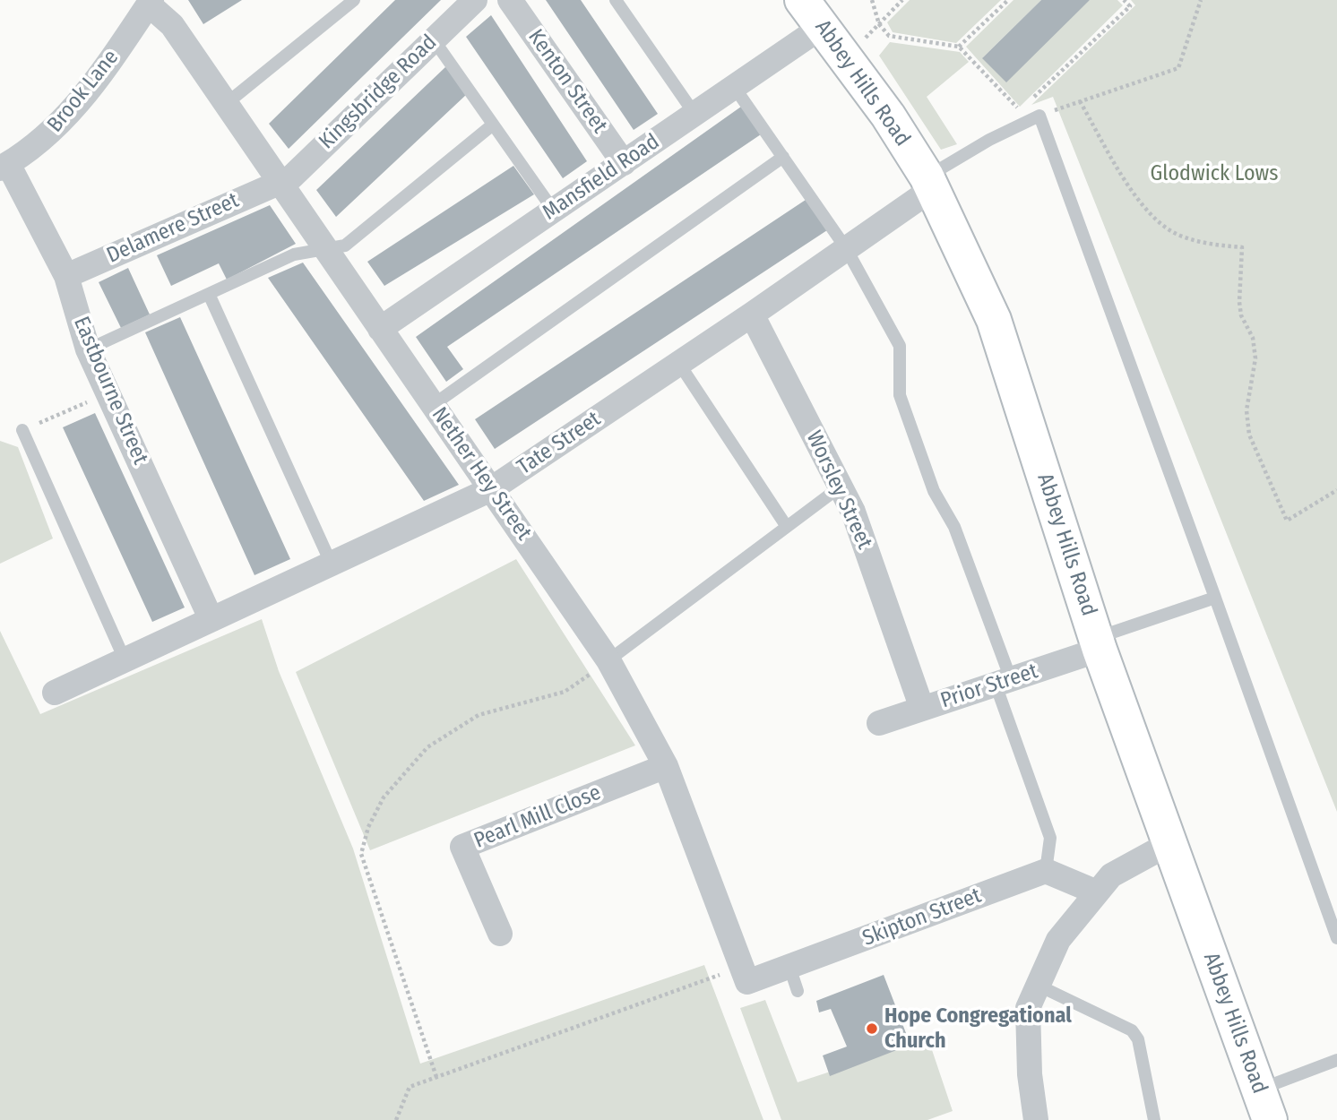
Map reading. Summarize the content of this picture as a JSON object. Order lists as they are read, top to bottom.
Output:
{
  "streets": {
    "main road": ["Abbey Hills Road"],
    "street": [
      "Kenton Street",
      "Brook Lane",
      "Kingsbridge Road",
      "Mansfield Road",
      "Delamere Street",
      "Eastbourne Street",
      "Tate Street",
      "Nether Hey Street",
      "Worsley Street",
      "Prior Street",
      "Pearl Mill Close",
      "Skipton Street"
    ]
  },
  "crossings": [
    ["Kenton Street", "Mansfield Road"],
    ["Abbey Hills Road", "Mansfield Road"],
    ["Abbey Hills Road", "Tate Street"],
    ["Abbey Hills Road", "Prior Street"],
    ["Brook Lane", "Eastbourne Street"],
    ["Brook Lane", "Nether Hey Street"],
    ["Kingsbridge Road", "Delamere Street"],
    ["Kingsbridge Road", "Nether Hey Street"],
    ["Mansfield Road", "Nether Hey Street"],
    ["Delamere Street", "Eastbourne Street"],
    ["Delamere Street", "Nether Hey Street"],
    ["Eastbourne Street", "Tate Street"],
    ["Tate Street", "Nether Hey Street"],
    ["Tate Street", "Worsley Street"],
    ["Nether Hey Street", "Pearl Mill Close"],
    ["Nether Hey Street", "Skipton Street"],
    ["Worsley Street", "Prior Street"]
  ],
  "parks": ["Glodwick Lows"],
  "places": ["Hope Congregational Church"]
}
